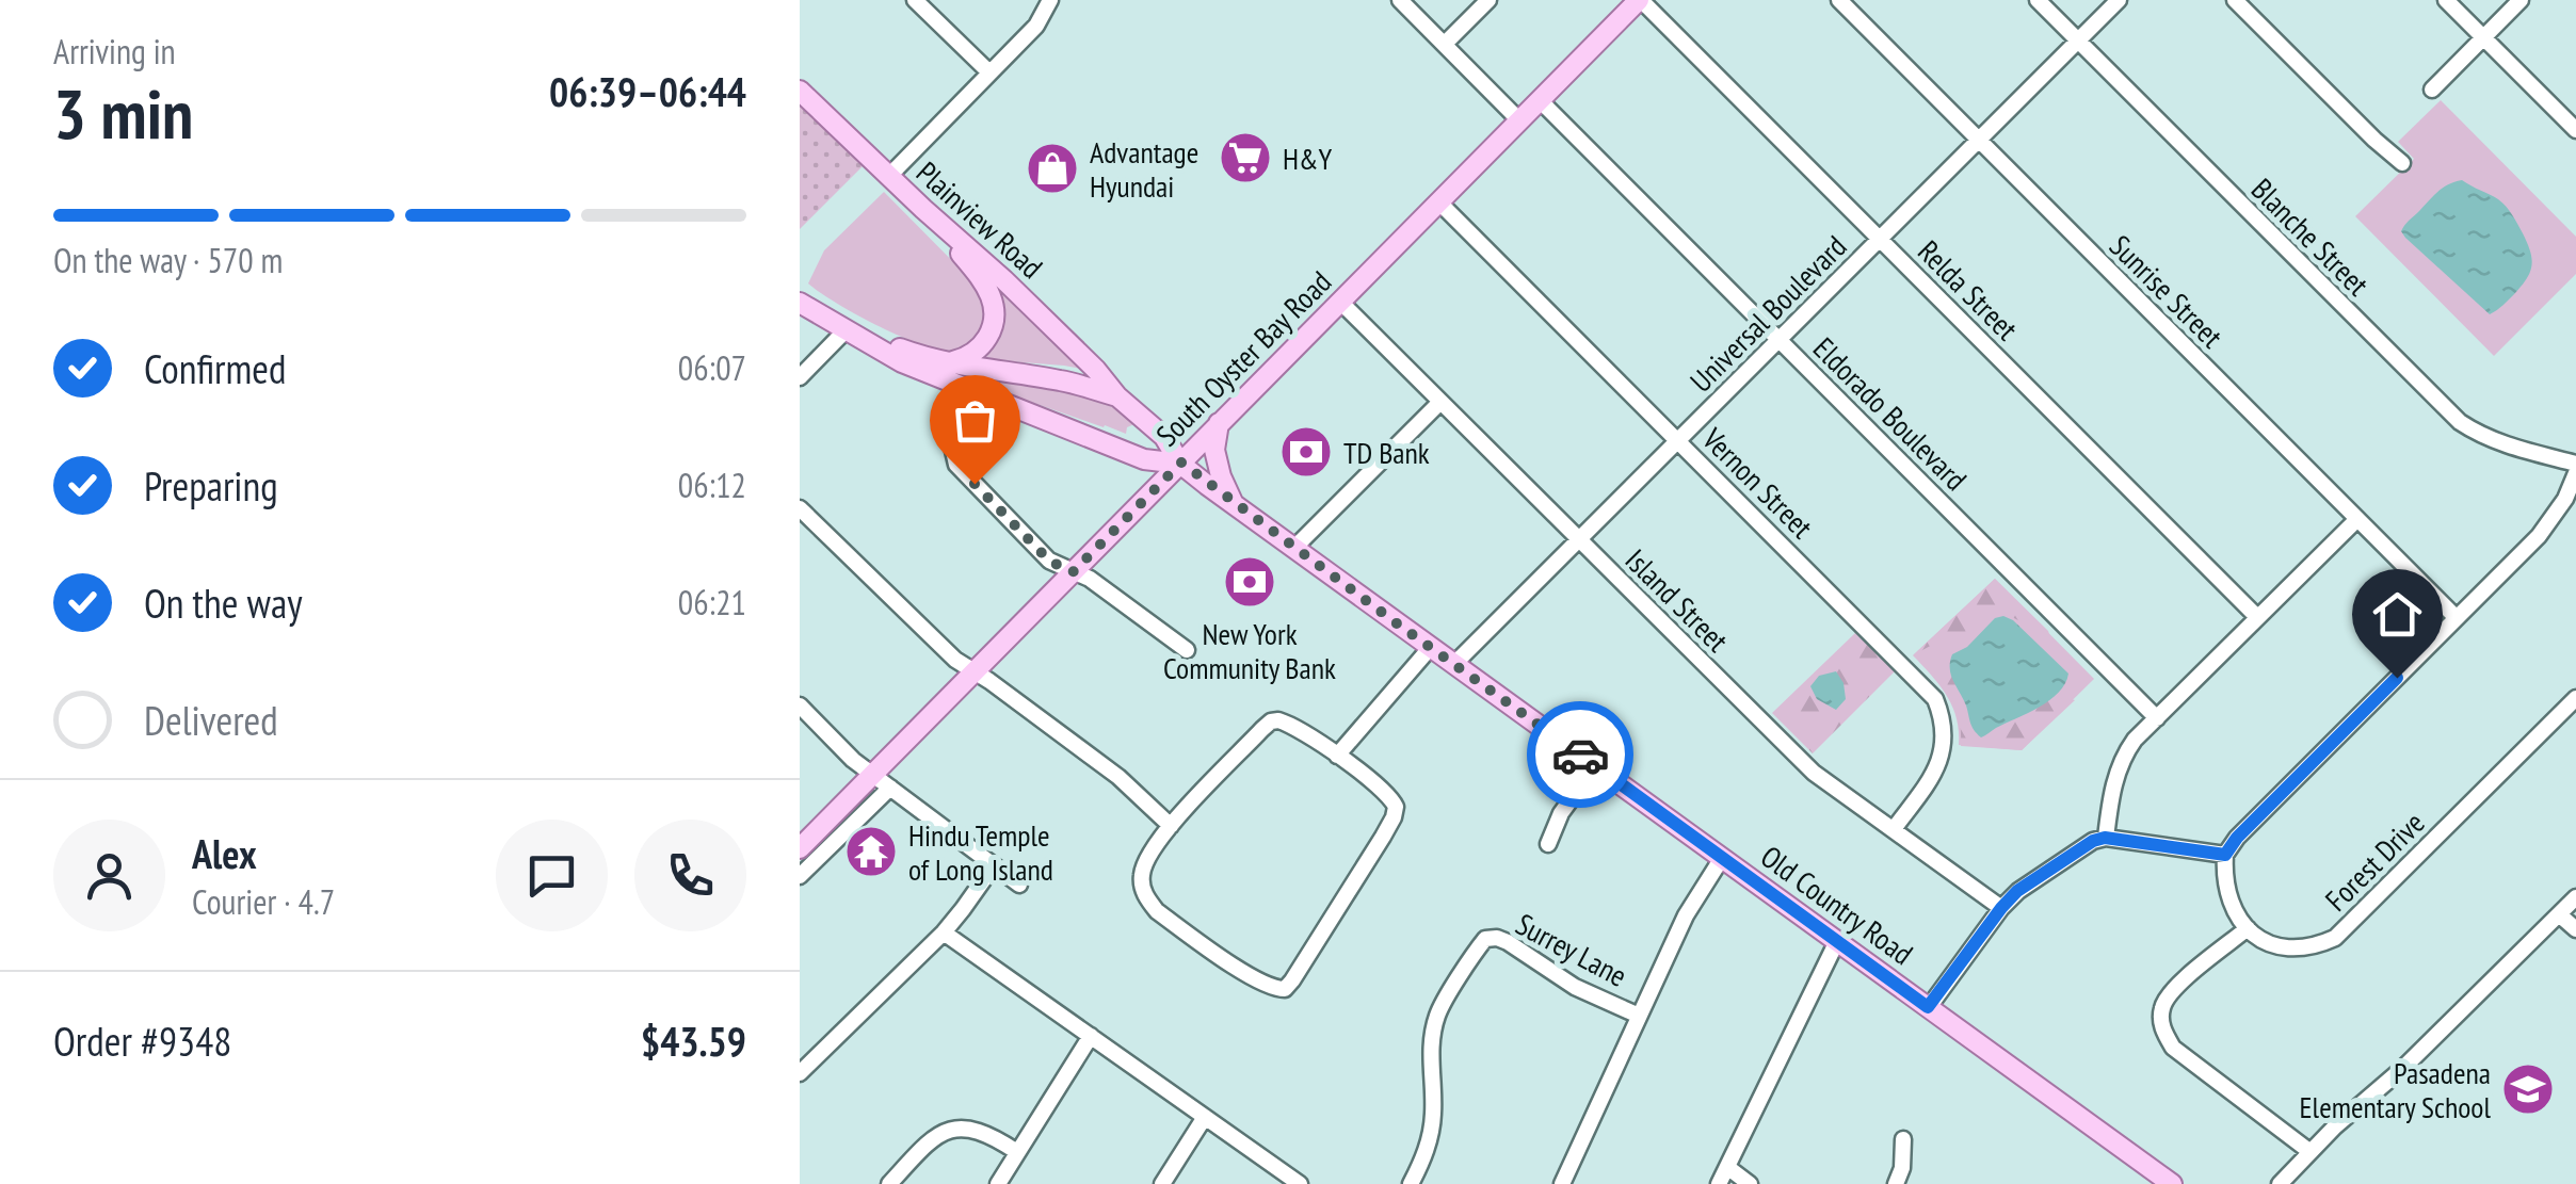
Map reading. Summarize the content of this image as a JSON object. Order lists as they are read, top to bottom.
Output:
{
  "streets": {
    "main road": ["Plainview Road", "South Oyster Bay Road", "Old Country Road"],
    "street": [
      "Blanche Street",
      "Relda Street",
      "Sunrise Street",
      "Universal Boulevard",
      "Eldorado Boulevard",
      "Vernon Street",
      "Island Street",
      "Forest Drive",
      "Surrey Lane"
    ]
  },
  "crossings": [
    ["Plainview Road", "Old Country Road"],
    ["Blanche Street", "Universal Boulevard"],
    ["Relda Street", "Universal Boulevard"],
    ["Relda Street", "South Oyster Bay Road"],
    ["Sunrise Street", "Universal Boulevard"],
    ["Universal Boulevard", "Eldorado Boulevard"],
    ["Universal Boulevard", "Vernon Street"],
    ["Universal Boulevard", "Island Street"],
    ["Universal Boulevard", "Old Country Road"],
    ["South Oyster Bay Road", "Eldorado Boulevard"],
    ["South Oyster Bay Road", "Vernon Street"],
    ["South Oyster Bay Road", "Island Street"],
    ["South Oyster Bay Road", "Old Country Road"],
    ["Vernon Street", "Island Street"]
  ],
  "places": {
    "supermarket": ["H&Y"],
    "shop": ["Advantage Hyundai"],
    "bank": ["TD Bank", "New York Community Bank"],
    "temple": ["Hindu Temple of Long Island"],
    "school or university": ["Pasadena Elementary School"]
  },
  "page": {
    "heading": ["3 min", "Arriving in", "06:39–06:44"],
    "panel": [
      "Alex",
      "Courier · 4.7",
      "Order #9348",
      "$43.59"
    ],
    "bar": "On the way · 570 m",
    "list": [
      ["Confirmed", "06:07"],
      ["Preparing", "06:12"],
      ["On the way", "06:21"],
      "Delivered"
    ]
  }
}
